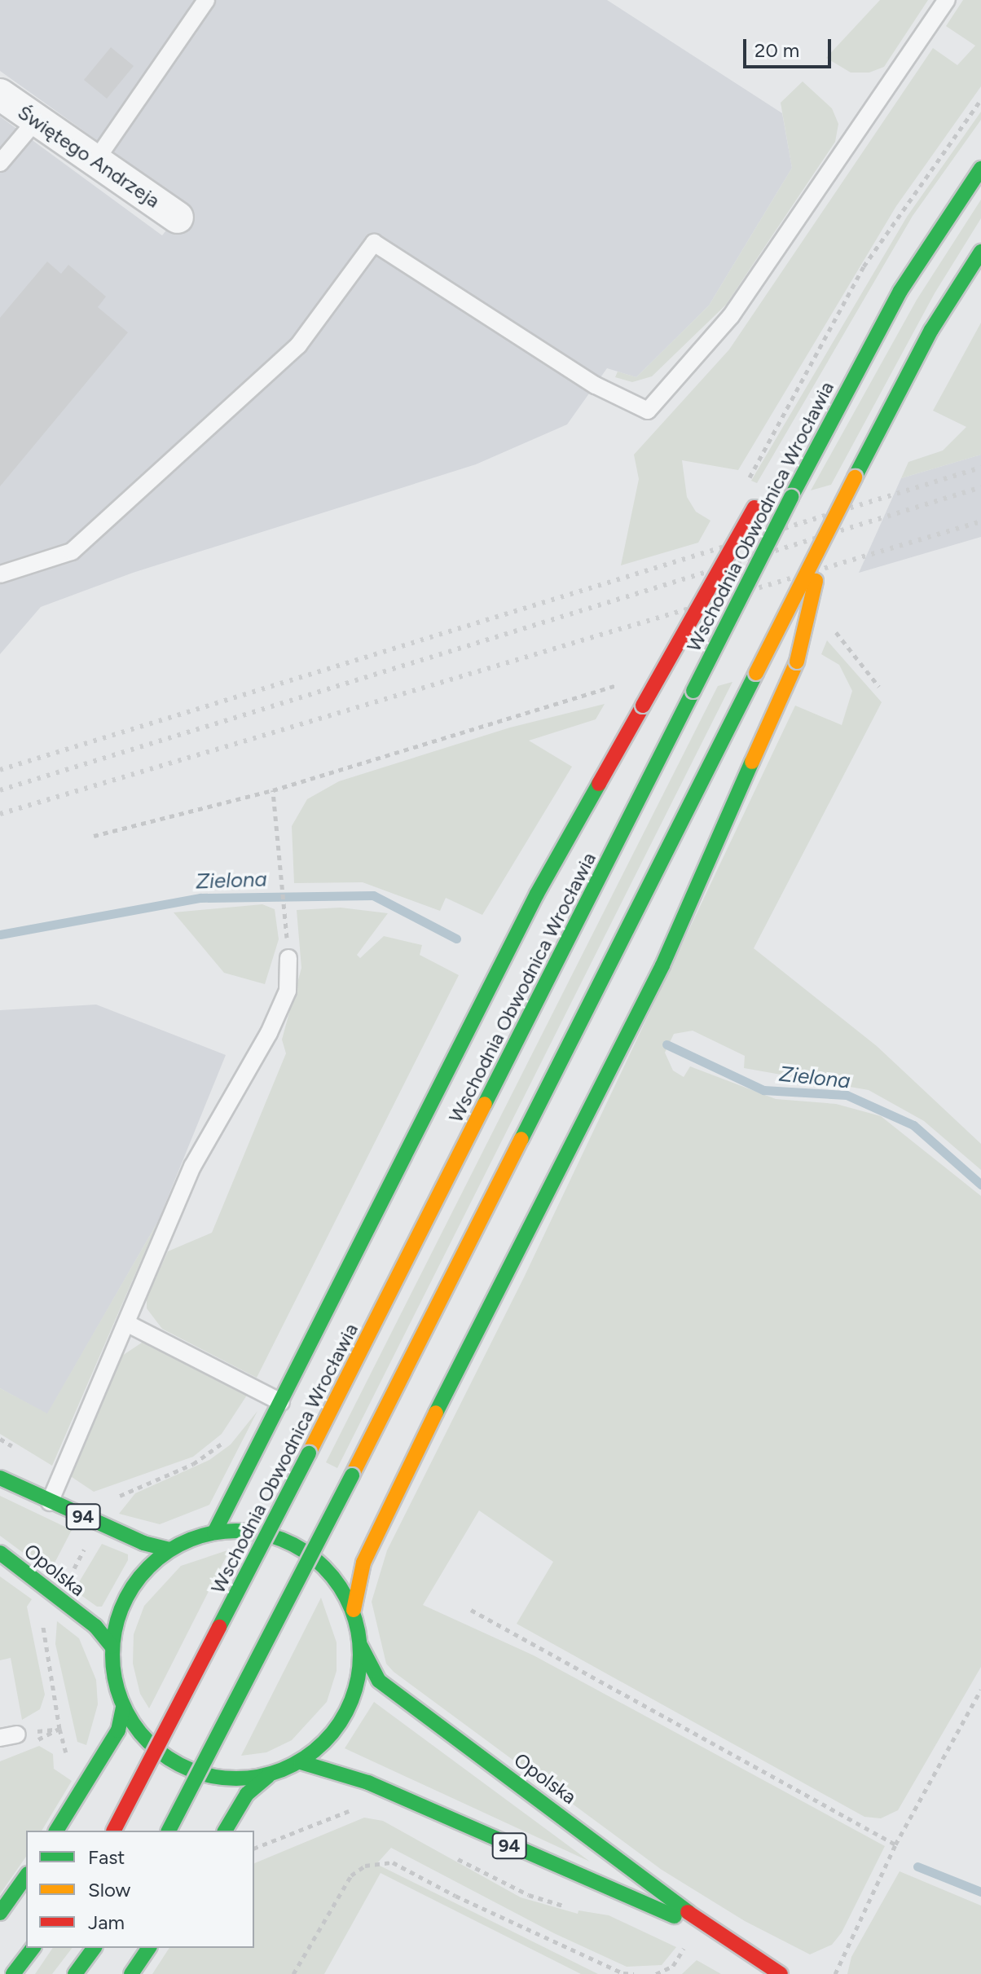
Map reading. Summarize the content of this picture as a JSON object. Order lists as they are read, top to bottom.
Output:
{
  "streets": {
    "main road": ["Wschodnia Obwodnica Wrocławia", "94", "Opolska"],
    "street": ["Świętego Andrzeja"]
  },
  "crossings": [
    ["94", "Opolska"]
  ],
  "water": ["Zielona"],
  "legend": ["Fast", "Slow", "Jam"],
  "scale_bar": "20 m"
}
